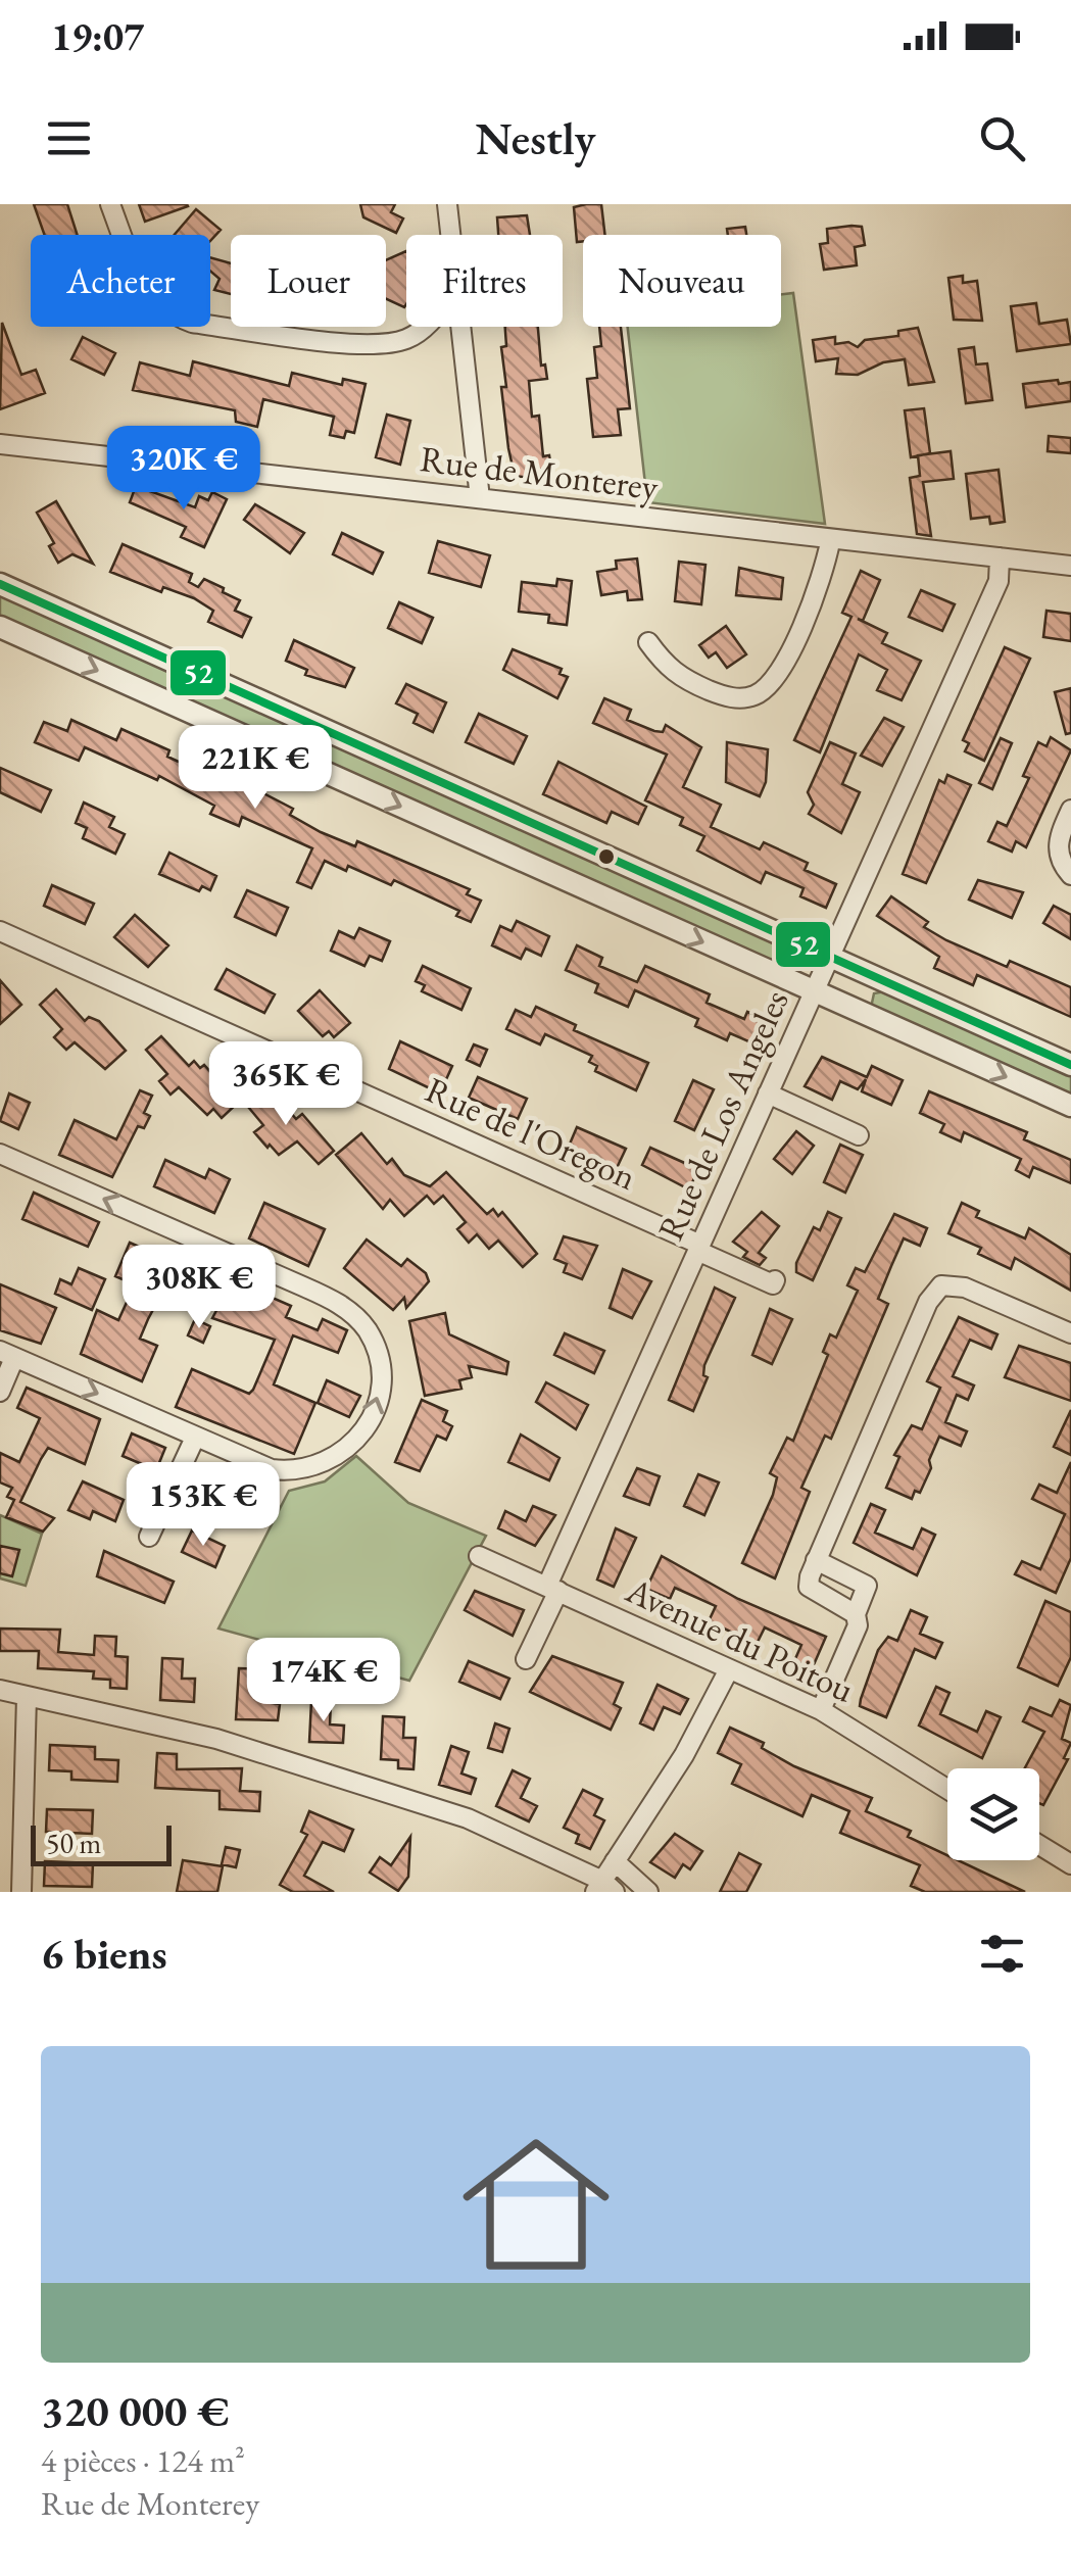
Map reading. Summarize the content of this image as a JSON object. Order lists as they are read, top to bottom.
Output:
{
  "streets": {
    "street": [
      "Rue de Monterey",
      "Rue de Los Angeles",
      "Rue de l'Oregon",
      "Avenue du Poitou"
    ]
  },
  "crossings": [
    ["Rue de Monterey", "Rue de Los Angeles"],
    ["Rue de Los Angeles", "Rue de l'Oregon"],
    ["Rue de Los Angeles", "Avenue du Poitou"]
  ],
  "lines": ["transit line 52"],
  "scale_bar": "50 m",
  "page": {
    "status": "19:07",
    "header": "Nestly",
    "chip": [
      "Acheter",
      "Louer",
      "Filtres",
      "Nouveau"
    ],
    "price": [
      "320K €",
      "221K €",
      "365K €",
      "308K €",
      "153K €",
      "174K €"
    ],
    "scale": "50 m",
    "heading": "6 biens",
    "list": [
      {
        "name": "320 000 €",
        "note": "4 pièces · 124 m² · Rue de Monterey"
      }
    ]
  }
}
